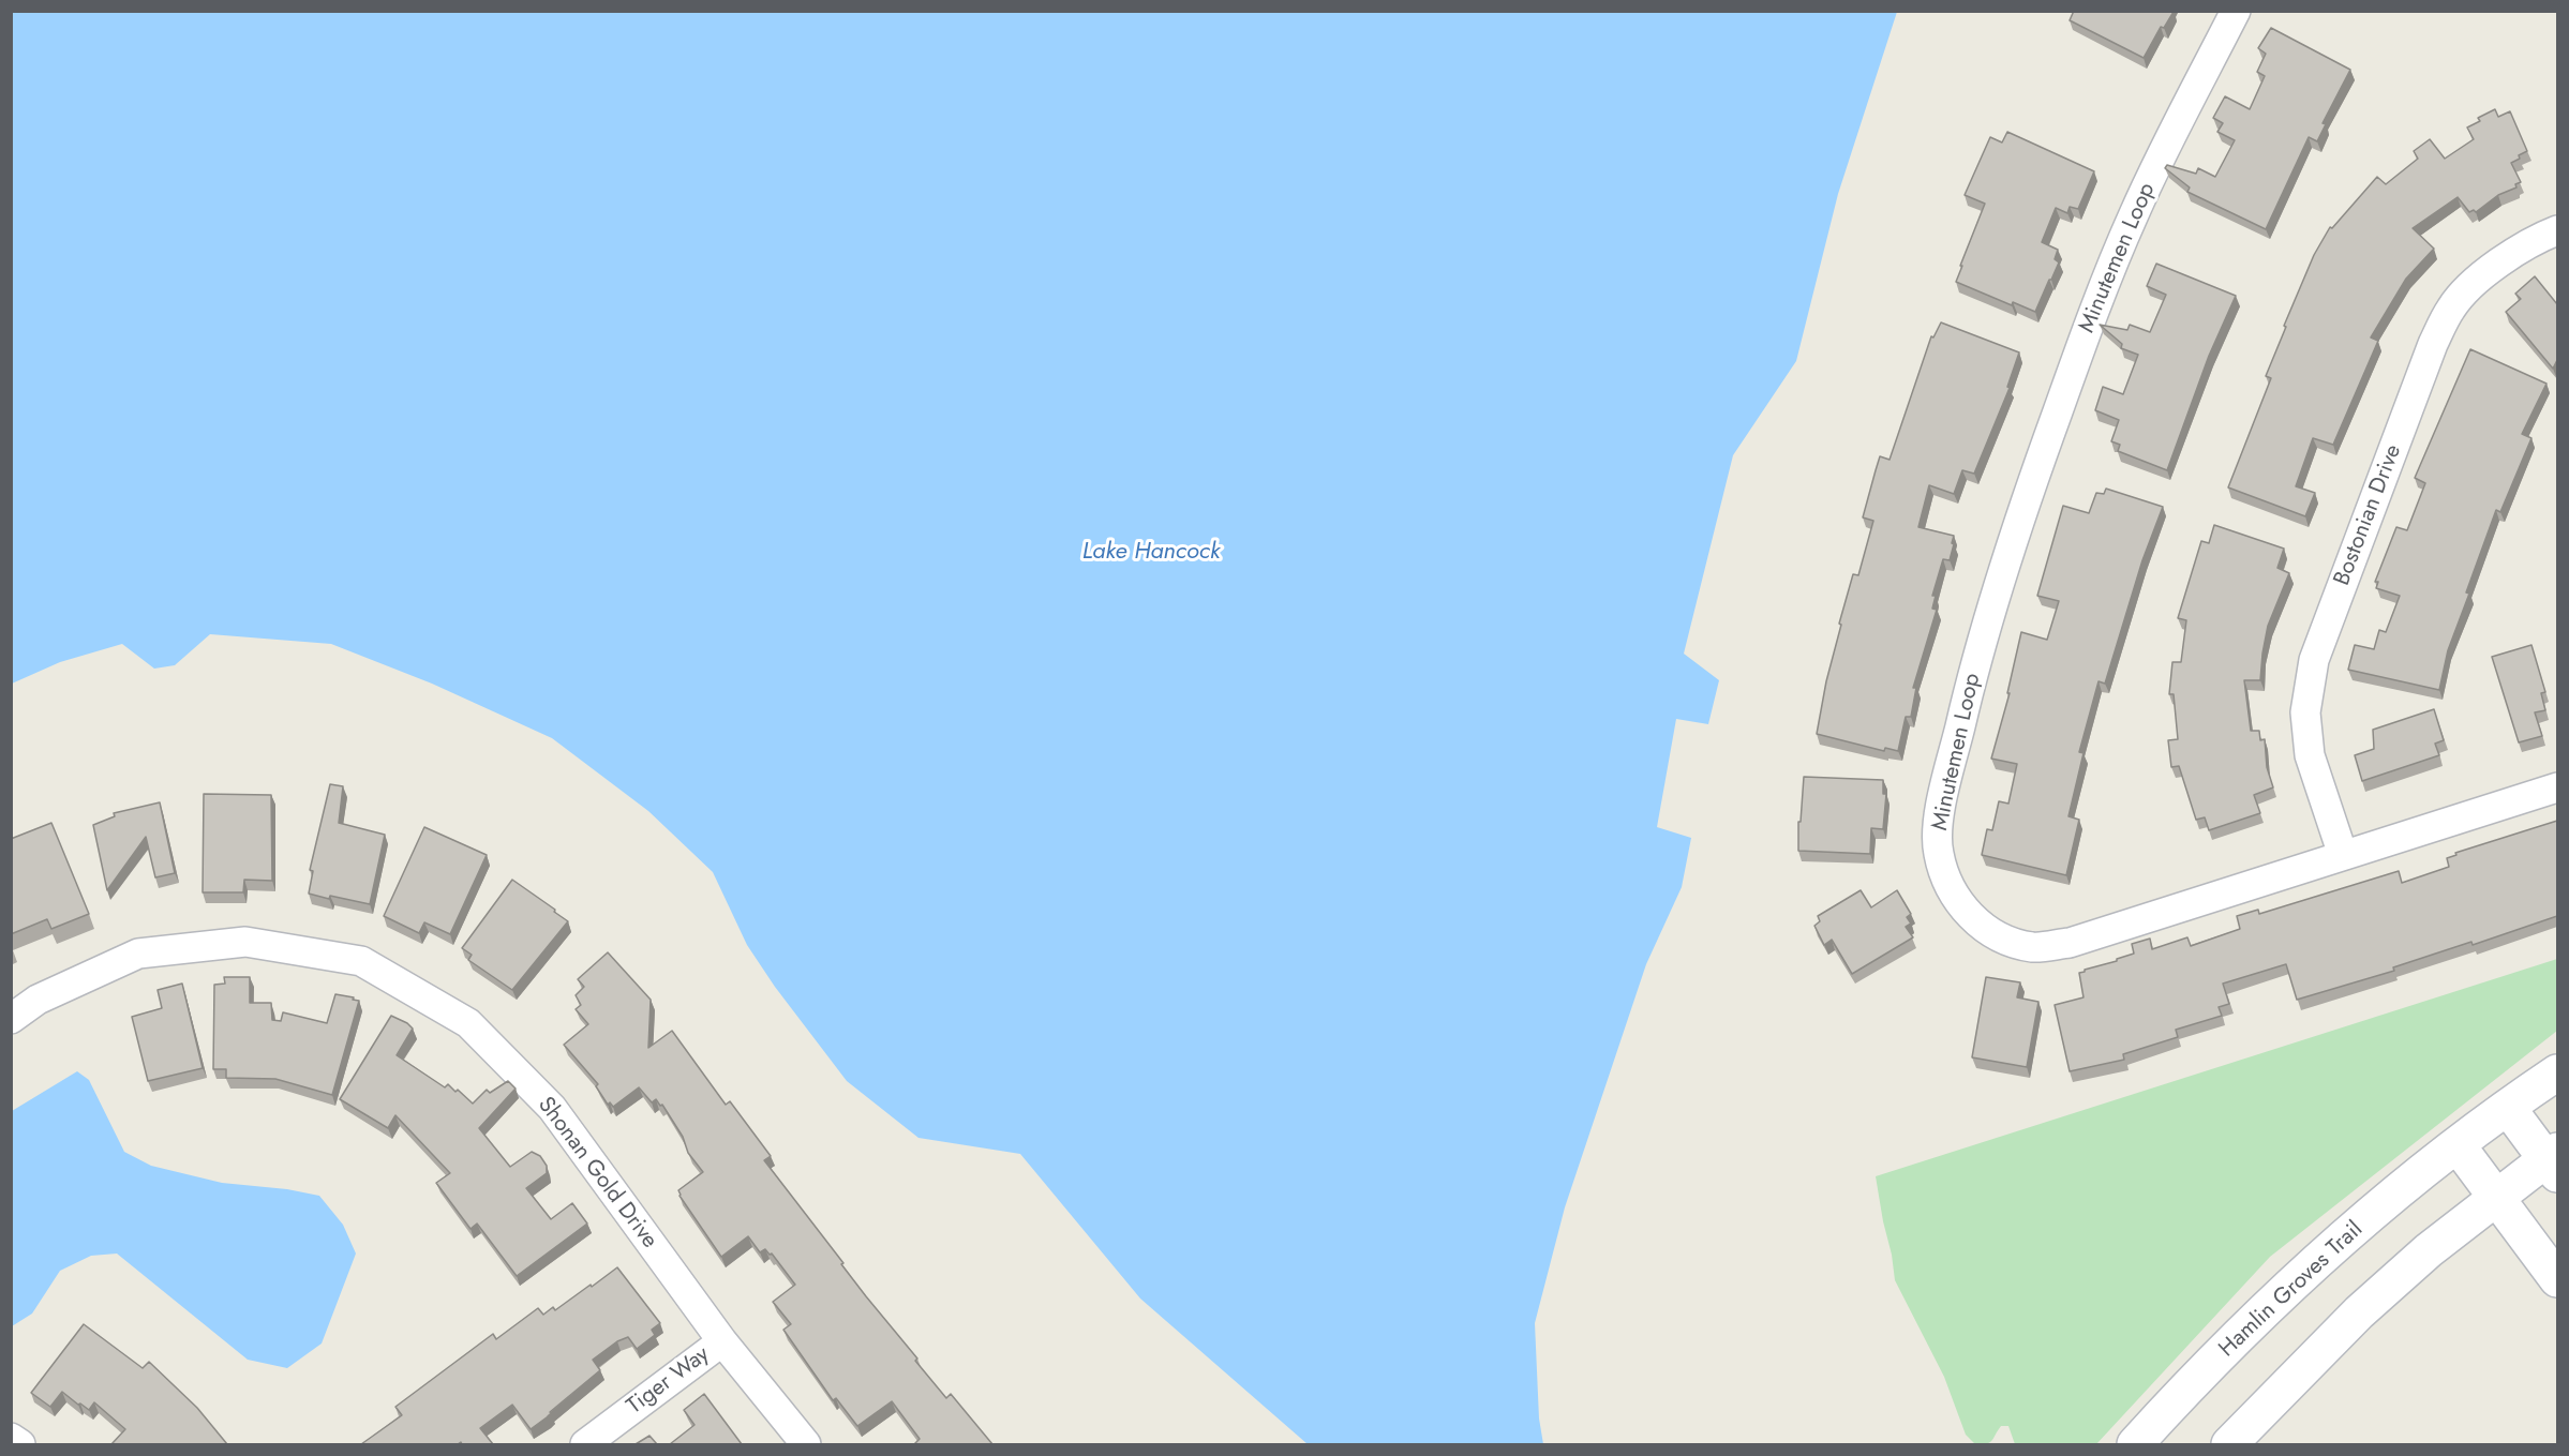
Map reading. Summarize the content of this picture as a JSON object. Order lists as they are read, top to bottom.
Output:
{
  "streets": {
    "main road": ["Hamlin Groves Trail"],
    "street": [
      "Minutemen Loop",
      "Bostonian Drive",
      "Shonan Gold Drive",
      "Tiger Way"
    ]
  },
  "crossings": [
    ["Minutemen Loop", "Bostonian Drive"],
    ["Shonan Gold Drive", "Tiger Way"]
  ],
  "water": ["Lake Hancock"]
}
